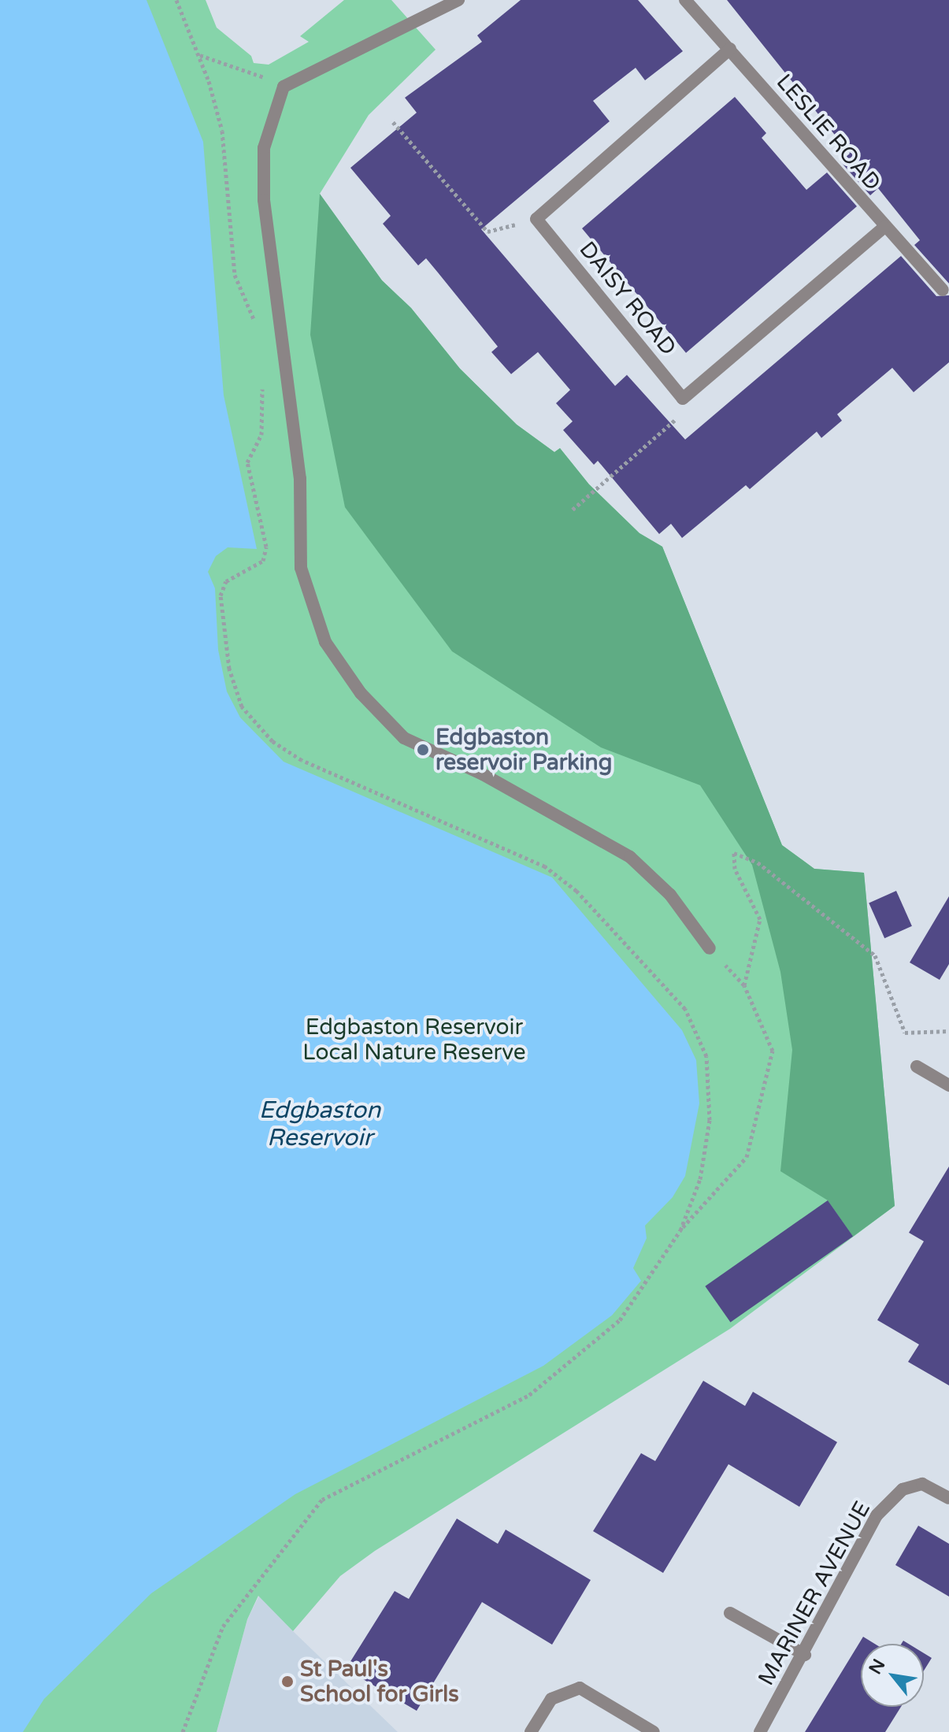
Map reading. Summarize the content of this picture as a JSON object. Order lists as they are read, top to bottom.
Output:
{
  "streets": {
    "street": ["LESLIE ROAD", "DAISY ROAD", "MARINER AVENUE"]
  },
  "water": ["Edgbaston Reservoir"],
  "parks": ["Edgbaston Reservoir Local Nature Reserve"],
  "places": ["Edgbaston reservoir Parking", "St Paul's School for Girls"],
  "north": "top left"
}
